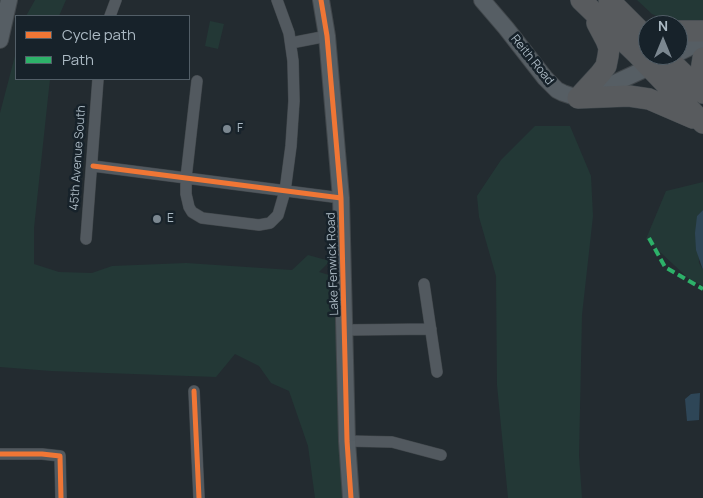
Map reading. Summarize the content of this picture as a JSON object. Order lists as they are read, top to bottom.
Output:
{
  "streets": {
    "street": ["Reith Road", "45th Avenue South", "Lake Fenwick Road"]
  },
  "places": ["F", "E"],
  "legend": ["Cycle path", "Path"],
  "north": "top"
}
